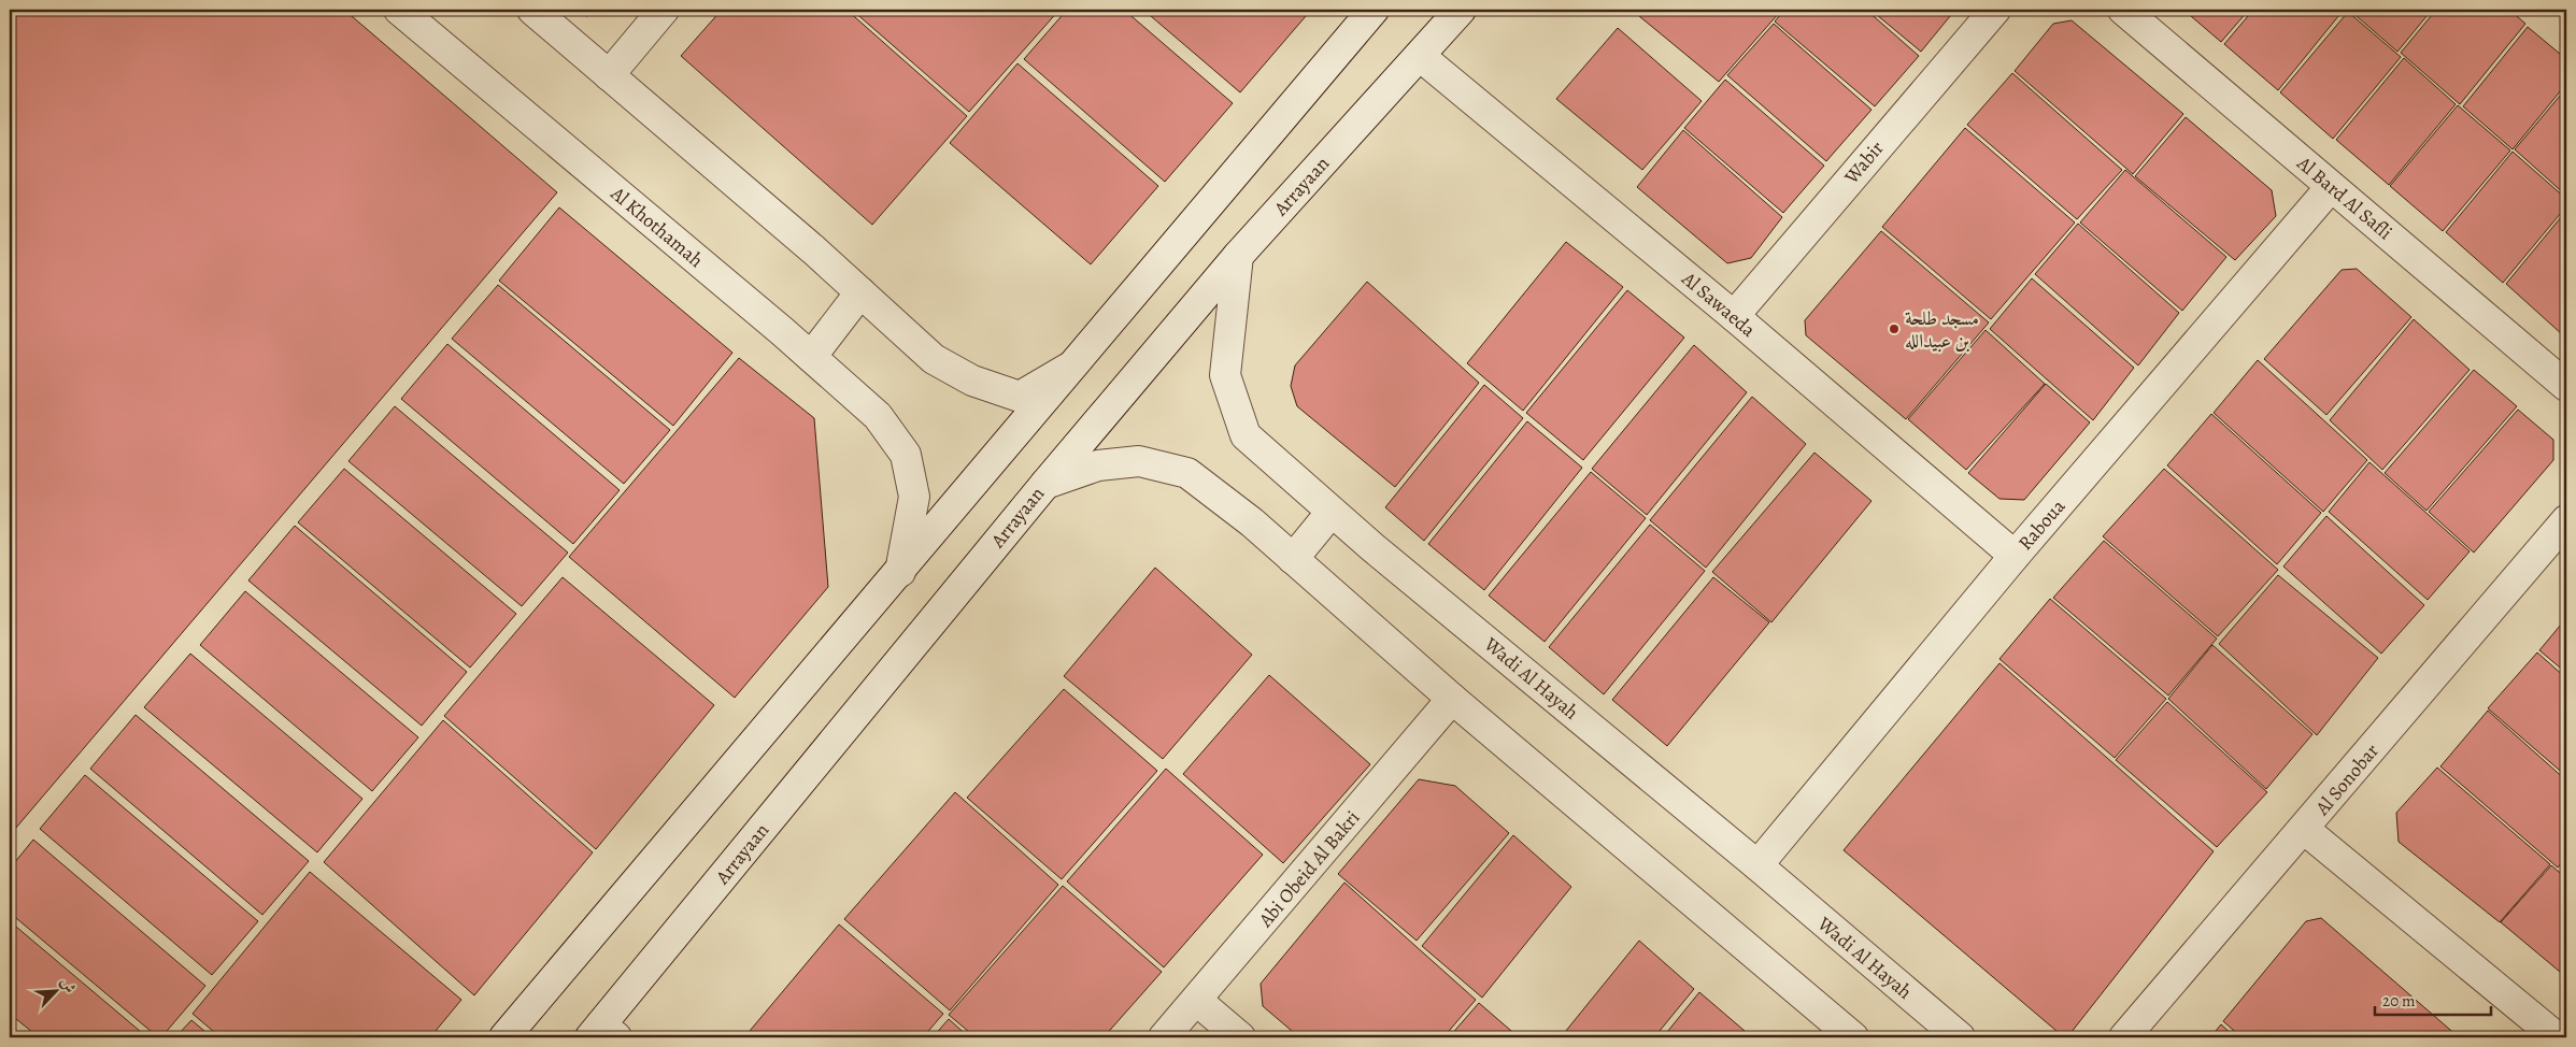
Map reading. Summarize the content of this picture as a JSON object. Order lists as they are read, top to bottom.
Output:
{
  "streets": {
    "street": [
      "Wabir",
      "Arrayaan",
      "Al Bard Al Safli",
      "Al Khothamah",
      "Al Sawaeda",
      "Raboua",
      "Wadi Al Hayah",
      "Al Sonobar",
      "Abi Obeid Al Bakri"
    ]
  },
  "crossings": [
    ["Wabir", "Al Sawaeda"],
    ["Arrayaan", "Al Sawaeda"],
    ["Arrayaan", "Wadi Al Hayah"],
    ["Al Bard Al Safli", "Raboua"],
    ["Al Sawaeda", "Raboua"],
    ["Raboua", "Wadi Al Hayah"]
  ],
  "places": ["مسجد طلحة بن عبيدالله"],
  "scale_bar": "20 m",
  "north": "top right"
}
